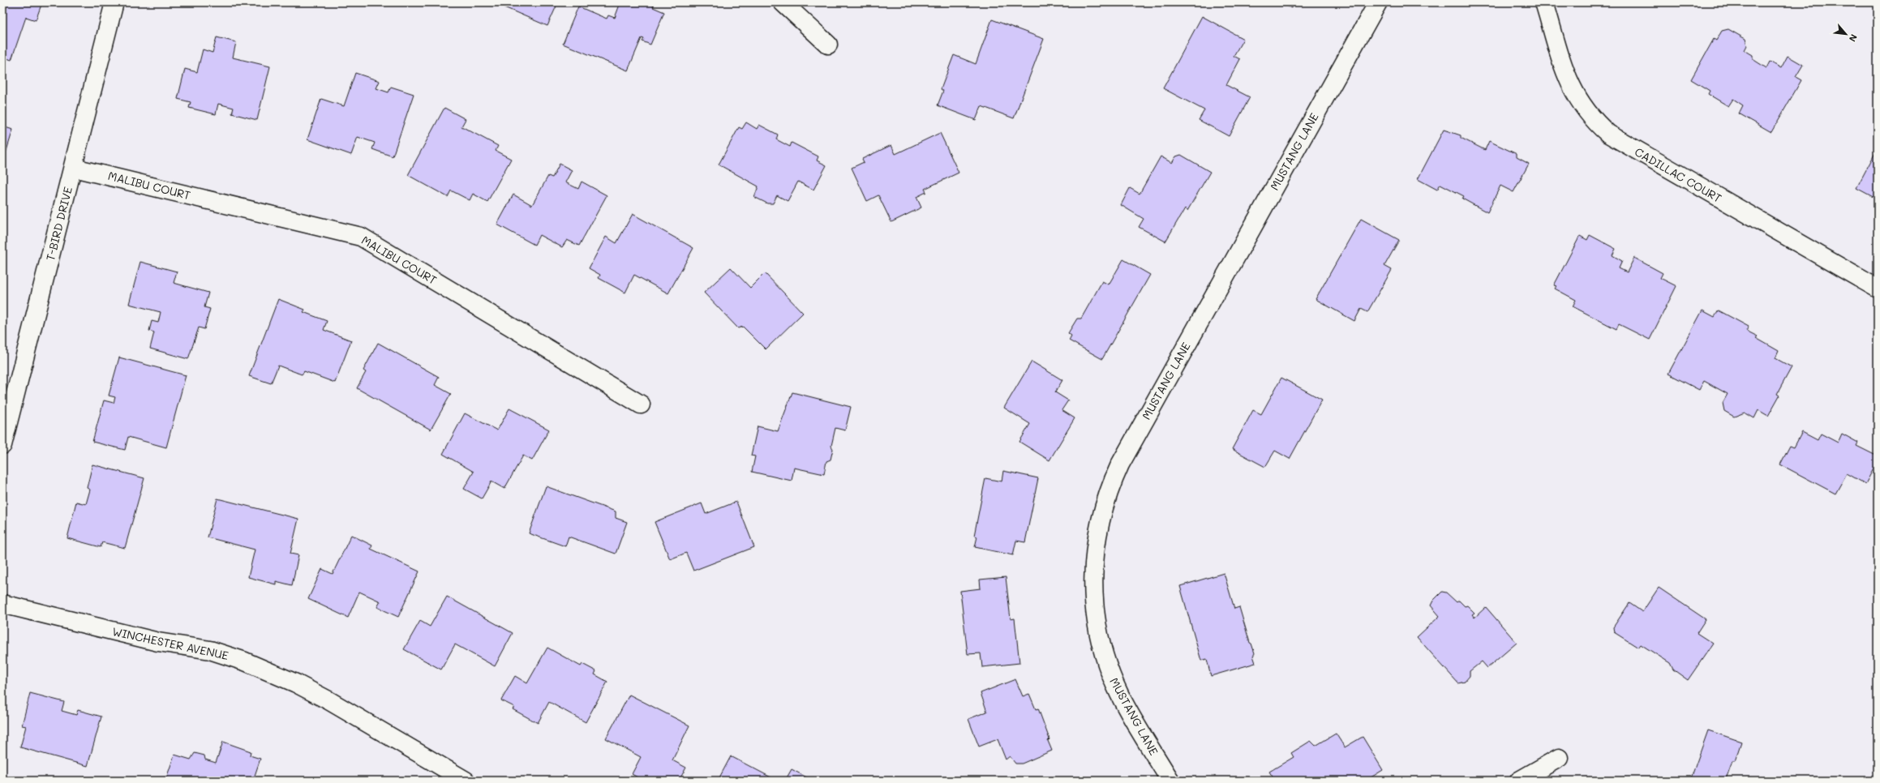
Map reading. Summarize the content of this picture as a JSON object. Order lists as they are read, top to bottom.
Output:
{
  "streets": {
    "street": [
      "MUSTANG LANE",
      "CADILLAC COURT",
      "MALIBU COURT",
      "T-BIRD DRIVE",
      "WINCHESTER AVENUE"
    ]
  },
  "crossings": [
    ["MALIBU COURT", "T-BIRD DRIVE"]
  ],
  "north": "bottom right"
}
